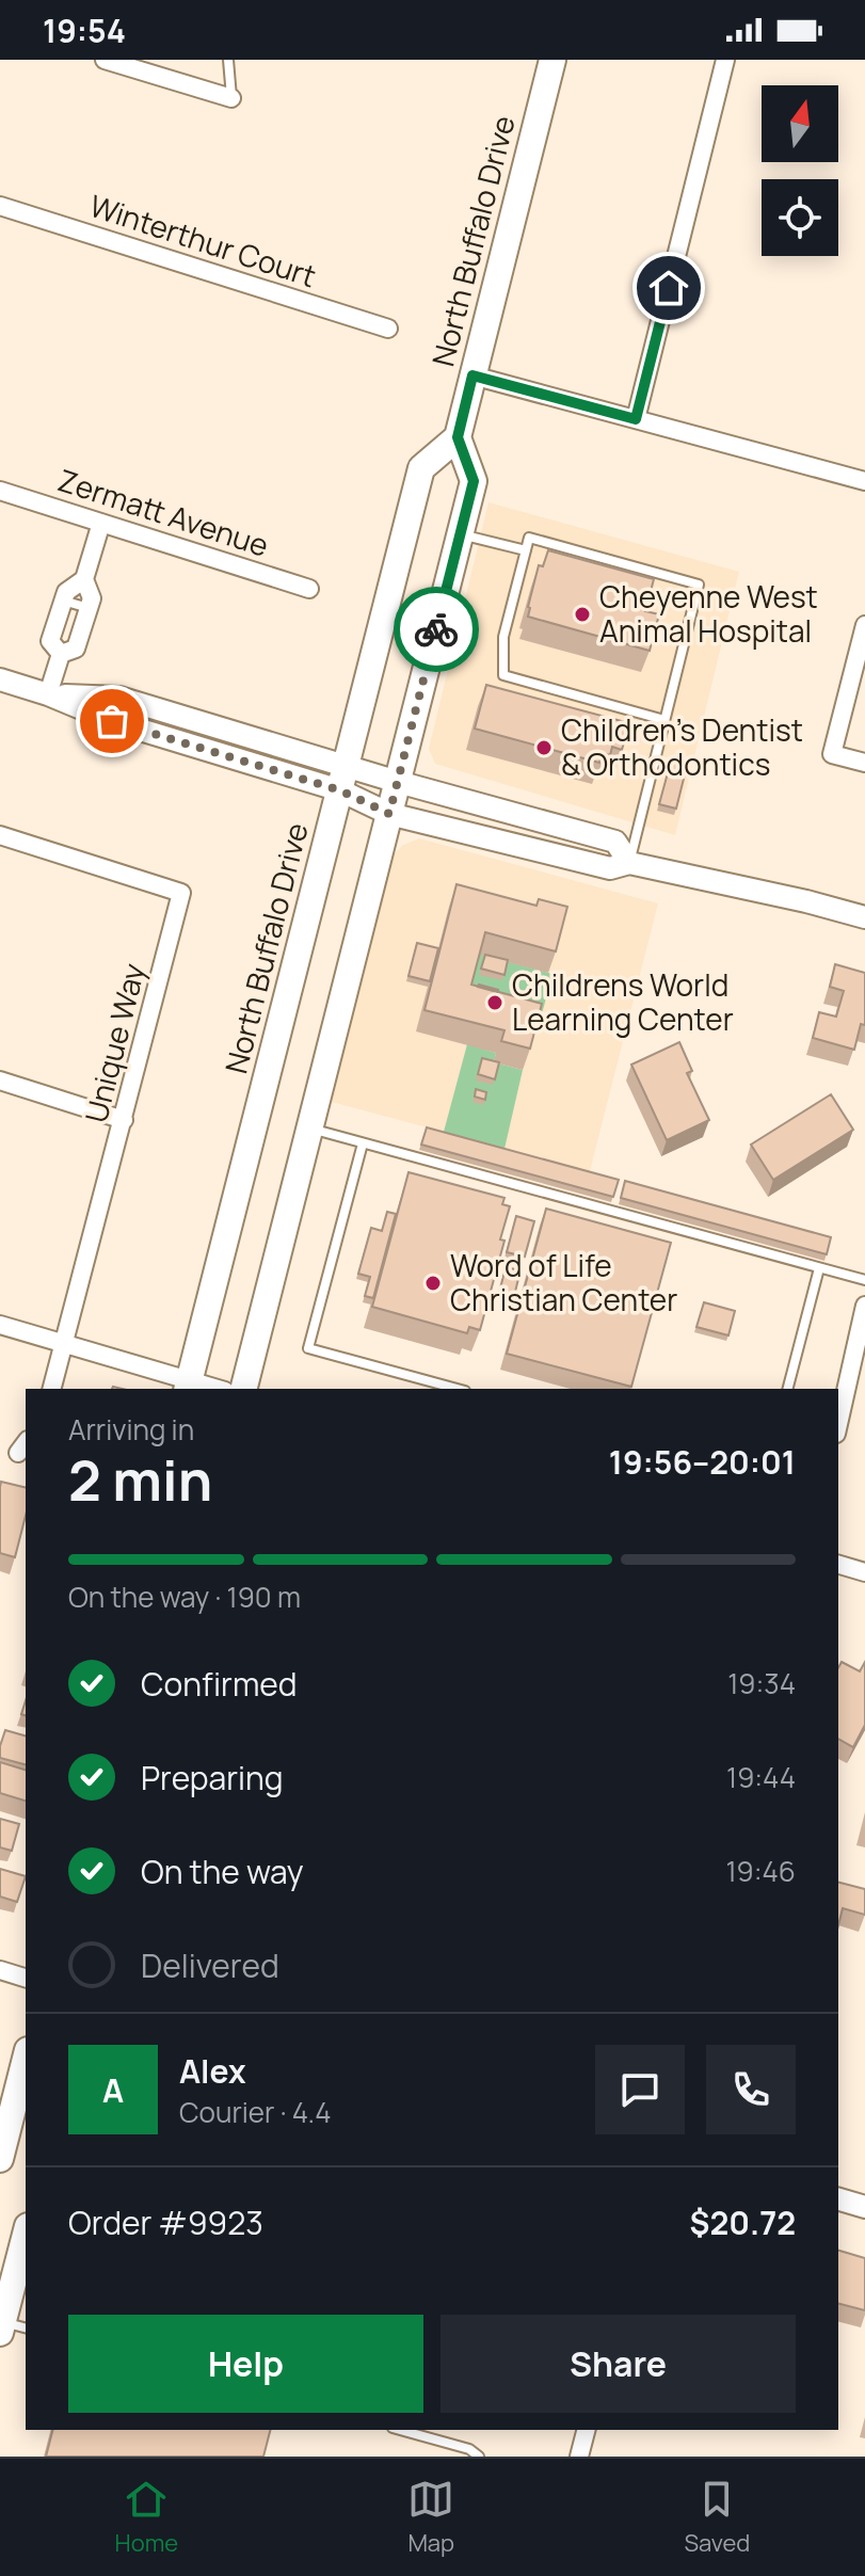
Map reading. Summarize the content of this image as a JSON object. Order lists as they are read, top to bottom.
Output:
{
  "streets": {
    "main road": ["North Buffalo Drive"],
    "street": ["Winterthur Court", "Zermatt Avenue", "Unique Way"]
  },
  "places": [
    "Cheyenne West Animal Hospital",
    "Children's Dentist & Orthodontics",
    "Childrens World Learning Center",
    "Word of Life Christian Center"
  ],
  "north": "top",
  "page": {
    "status": "19:54",
    "heading": ["2 min", "Arriving in", "19:56–20:01"],
    "panel": [
      "Alex",
      "Courier · 4.4",
      "Order #9923",
      "$20.72"
    ],
    "bar": "On the way · 190 m",
    "list": [
      ["Confirmed", "19:34"],
      ["Preparing", "19:44"],
      ["On the way", "19:46"],
      "Delivered"
    ],
    "round": "A",
    "buttons": ["Help", "Share"],
    "tabs": ["Home", "Map", "Saved"]
  }
}
